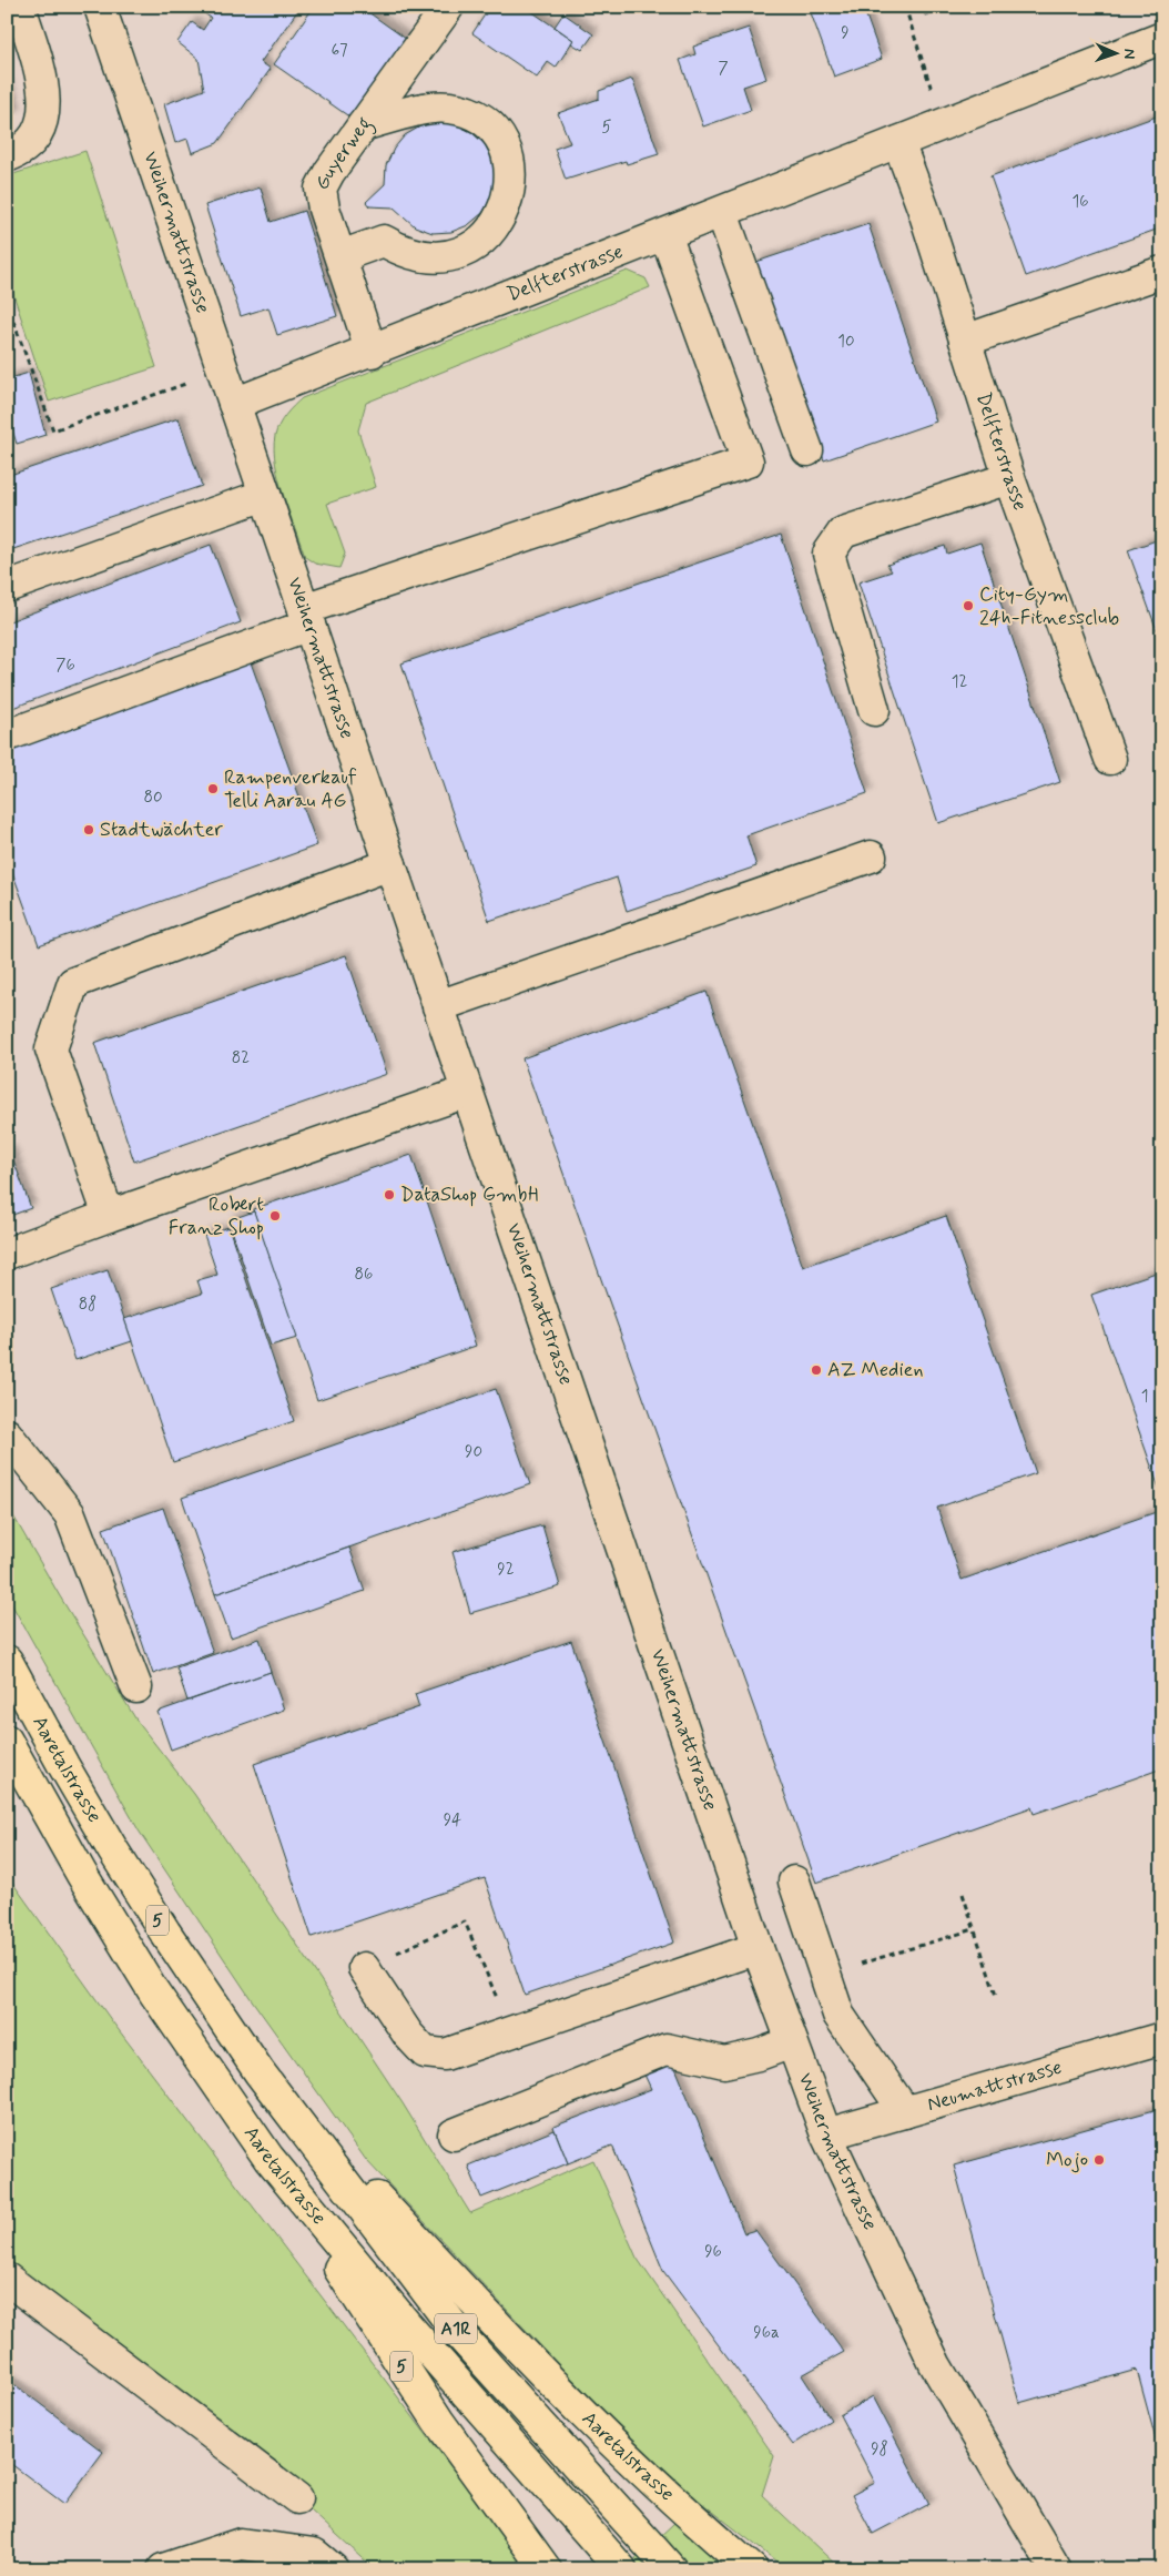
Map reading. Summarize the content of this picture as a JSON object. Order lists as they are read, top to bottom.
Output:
{
  "streets": {
    "main road": ["Aaretalstrasse", "5", "A1R"],
    "street": [
      "Guyerweg",
      "Weihermattstrasse",
      "Delfterstrasse",
      "Neumattstrasse"
    ]
  },
  "crossings": [
    ["Guyerweg", "Delfterstrasse"],
    ["Weihermattstrasse", "Delfterstrasse"],
    ["Weihermattstrasse", "Neumattstrasse"],
    ["Aaretalstrasse", "5"]
  ],
  "places": [
    "City-Gym 24h-Fitnessclub",
    "Rampenverkauf Telli Aarau AG",
    "Stadtwächter",
    "DataShop GmbH",
    "Robert Franz Shop",
    "AZ Medien",
    "Mojo"
  ],
  "house_numbers": [
    "9",
    "67",
    "7",
    "5",
    "16",
    "10",
    "76",
    "12",
    "80",
    "82",
    "86",
    "88",
    "1",
    "90",
    "92",
    "94",
    "96",
    "96a",
    "98"
  ],
  "north": "right"
}
